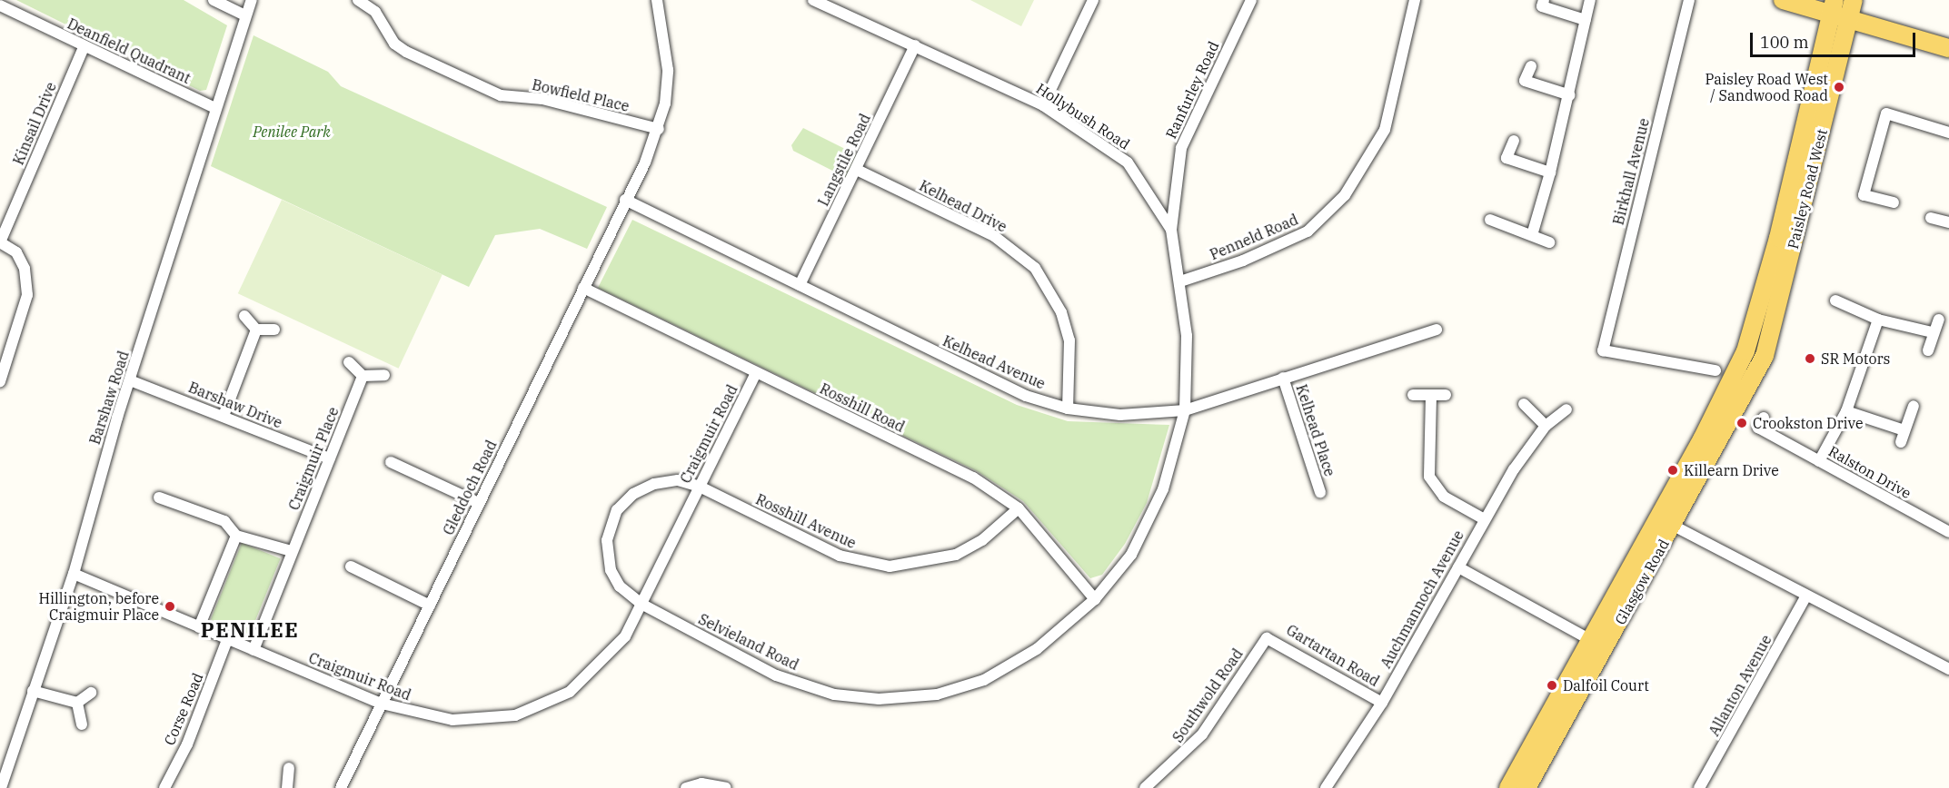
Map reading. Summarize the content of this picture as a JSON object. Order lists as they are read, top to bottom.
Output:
{
  "streets": {
    "main road": ["Paisley Road West", "Glasgow Road"],
    "street": [
      "Deanfield Quadrant",
      "Ranfurley Road",
      "Bowfield Place",
      "Hollybush Road",
      "Kinsail Drive",
      "Langstile Road",
      "Birkhall Avenue",
      "Kelhead Drive",
      "Penneld Road",
      "Kelhead Avenue",
      "Barshaw Road",
      "Barshaw Drive",
      "Rosshill Road",
      "Kelhead Place",
      "Craigmuir Road",
      "Craigmuir Place",
      "Ralston Drive",
      "Gleddoch Road",
      "Rosshill Avenue",
      "Auchmannoch Avenue",
      "Selvieland Road",
      "Gartartan Road",
      "Allanton Avenue",
      "Southwold Road",
      "Corse Road"
    ]
  },
  "crossings": [
    ["Deanfield Quadrant", "Kinsail Drive"],
    ["Deanfield Quadrant", "Barshaw Road"],
    ["Ranfurley Road", "Hollybush Road"],
    ["Bowfield Place", "Gleddoch Road"],
    ["Hollybush Road", "Langstile Road"],
    ["Hollybush Road", "Penneld Road"],
    ["Hollybush Road", "Kelhead Avenue"],
    ["Hollybush Road", "Selvieland Road"],
    ["Langstile Road", "Kelhead Drive"],
    ["Langstile Road", "Kelhead Avenue"],
    ["Paisley Road West", "Glasgow Road"],
    ["Kelhead Drive", "Kelhead Avenue"],
    ["Kelhead Avenue", "Kelhead Place"],
    ["Kelhead Avenue", "Gleddoch Road"],
    ["Kelhead Avenue", "Selvieland Road"],
    ["Barshaw Road", "Barshaw Drive"],
    ["Barshaw Road", "Craigmuir Road"],
    ["Barshaw Drive", "Craigmuir Place"],
    ["Rosshill Road", "Craigmuir Road"],
    ["Rosshill Road", "Gleddoch Road"],
    ["Rosshill Road", "Rosshill Avenue"],
    ["Rosshill Road", "Selvieland Road"],
    ["Craigmuir Road", "Craigmuir Place"],
    ["Craigmuir Road", "Gleddoch Road"],
    ["Craigmuir Road", "Rosshill Avenue"],
    ["Craigmuir Road", "Selvieland Road"],
    ["Craigmuir Road", "Corse Road"],
    ["Rosshill Avenue", "Selvieland Road"],
    ["Auchmannoch Avenue", "Gartartan Road"],
    ["Gartartan Road", "Southwold Road"]
  ],
  "districts": ["PENILEE"],
  "parks": ["Penilee Park"],
  "places": [
    "Paisley Road West / Sandwood Road",
    "SR Motors",
    "Crookston Drive",
    "Killearn Drive",
    "Hillington, before Craigmuir Place",
    "Dalfoil Court"
  ],
  "scale_bar": "100 m"
}
